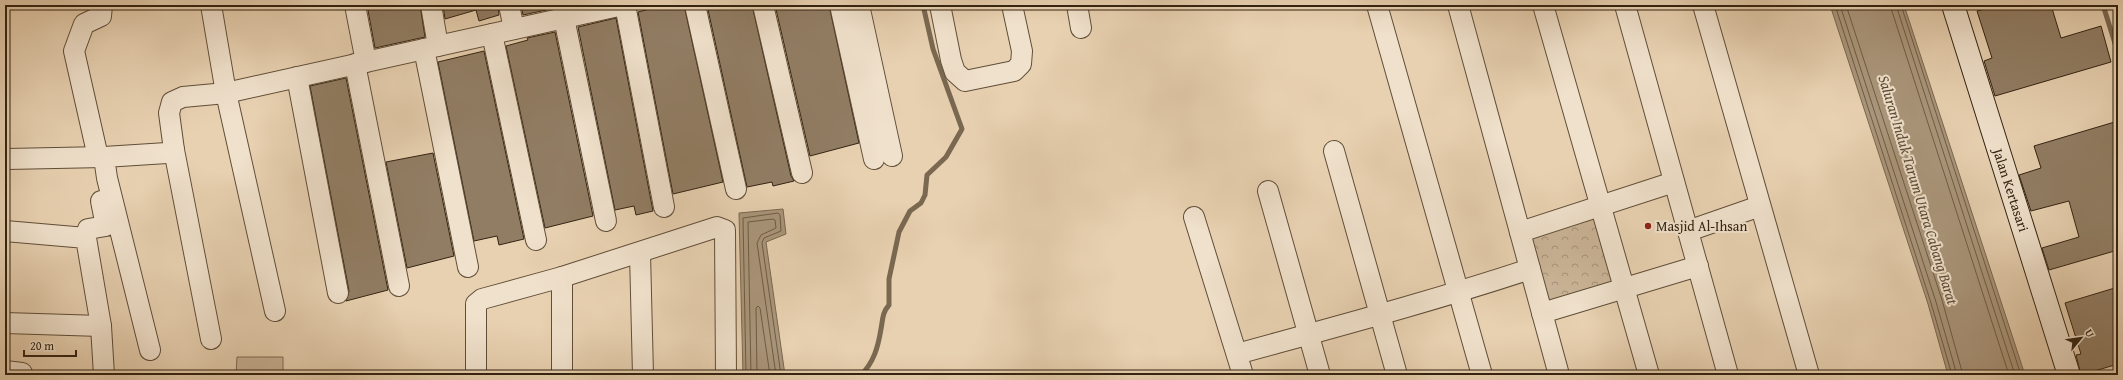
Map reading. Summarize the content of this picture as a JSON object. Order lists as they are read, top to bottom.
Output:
{
  "streets": {
    "street": ["Jalan Kertasari"]
  },
  "water": ["Saluran Induk Tarum Utara Cabang Barat"],
  "places": ["Masjid Al-Ihsan"],
  "scale_bar": "20 m",
  "north": "top right"
}
